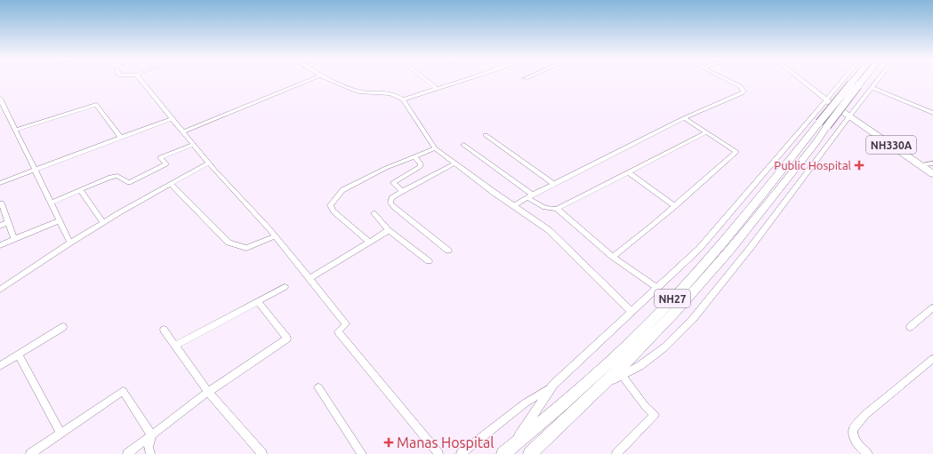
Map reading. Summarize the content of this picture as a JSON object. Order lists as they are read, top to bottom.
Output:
{
  "streets": {
    "highway": ["NH330A", "NH27"]
  },
  "places": {
    "health": ["Public Hospital", "Manas Hospital"]
  }
}
